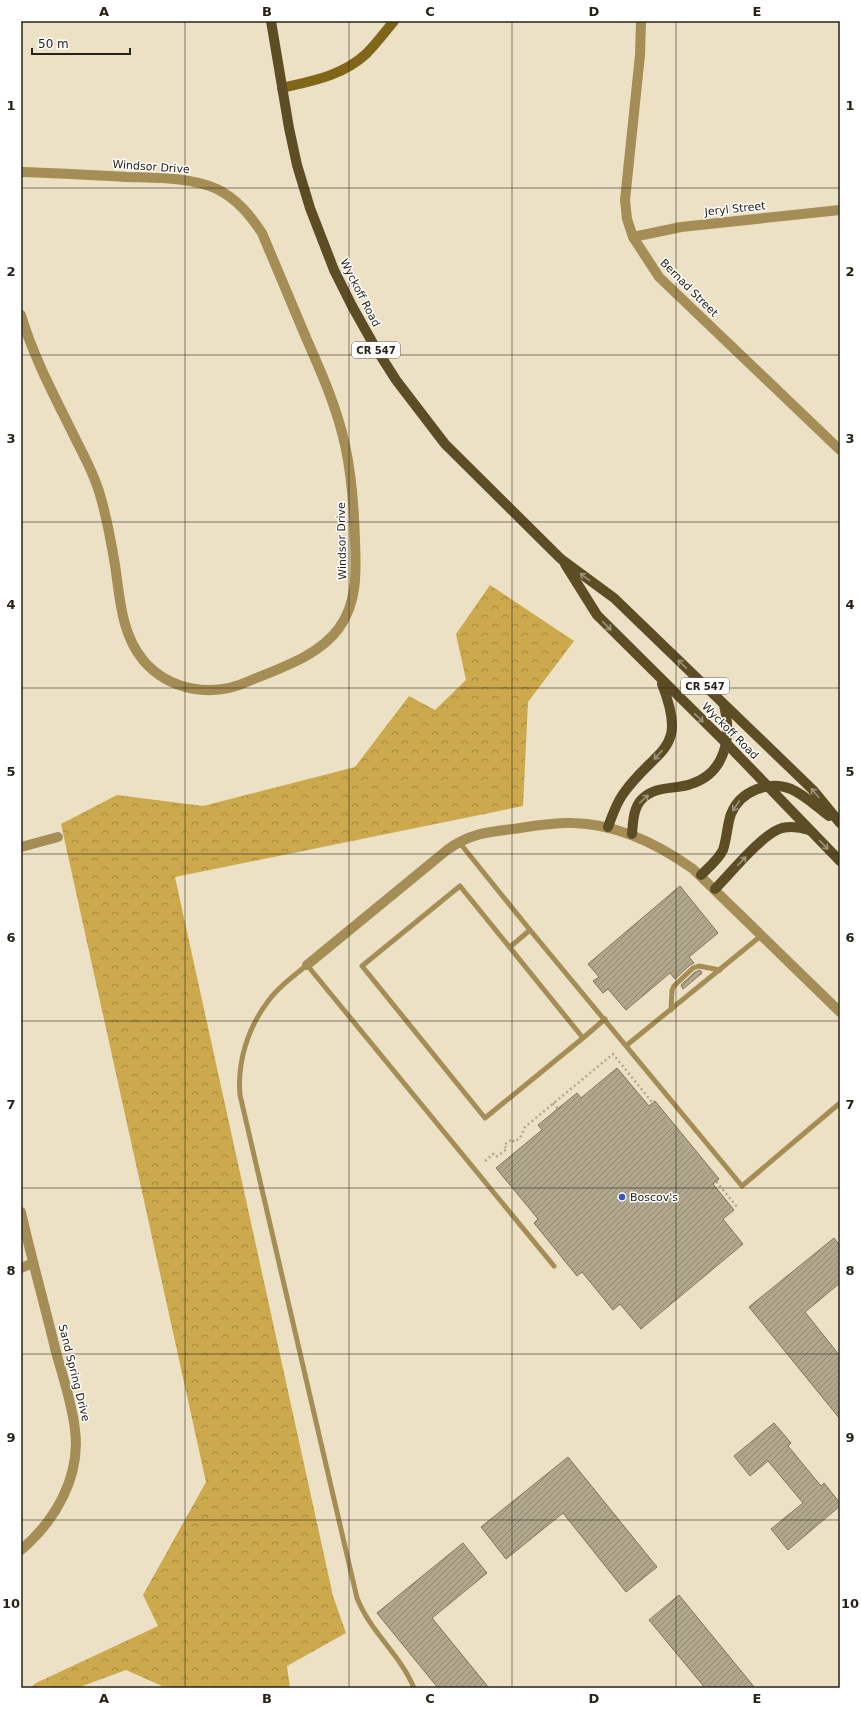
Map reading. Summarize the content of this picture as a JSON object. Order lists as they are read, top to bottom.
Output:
{
  "streets": {
    "main road": ["Wyckoff Road", "CR 547"],
    "street": [
      "Windsor Drive",
      "Jeryl Street",
      "Bernad Street",
      "Sand Spring Drive"
    ]
  },
  "crossings": [
    ["Jeryl Street", "Bernad Street"]
  ],
  "places": ["Boscov's"],
  "scale_bar": "50 m",
  "grid": {
    "columns": [
      "A",
      "B",
      "C",
      "D",
      "E"
    ],
    "rows": [
      "1",
      "2",
      "3",
      "4",
      "5",
      "6",
      "7",
      "8",
      "9",
      "10"
    ]
  }
}
